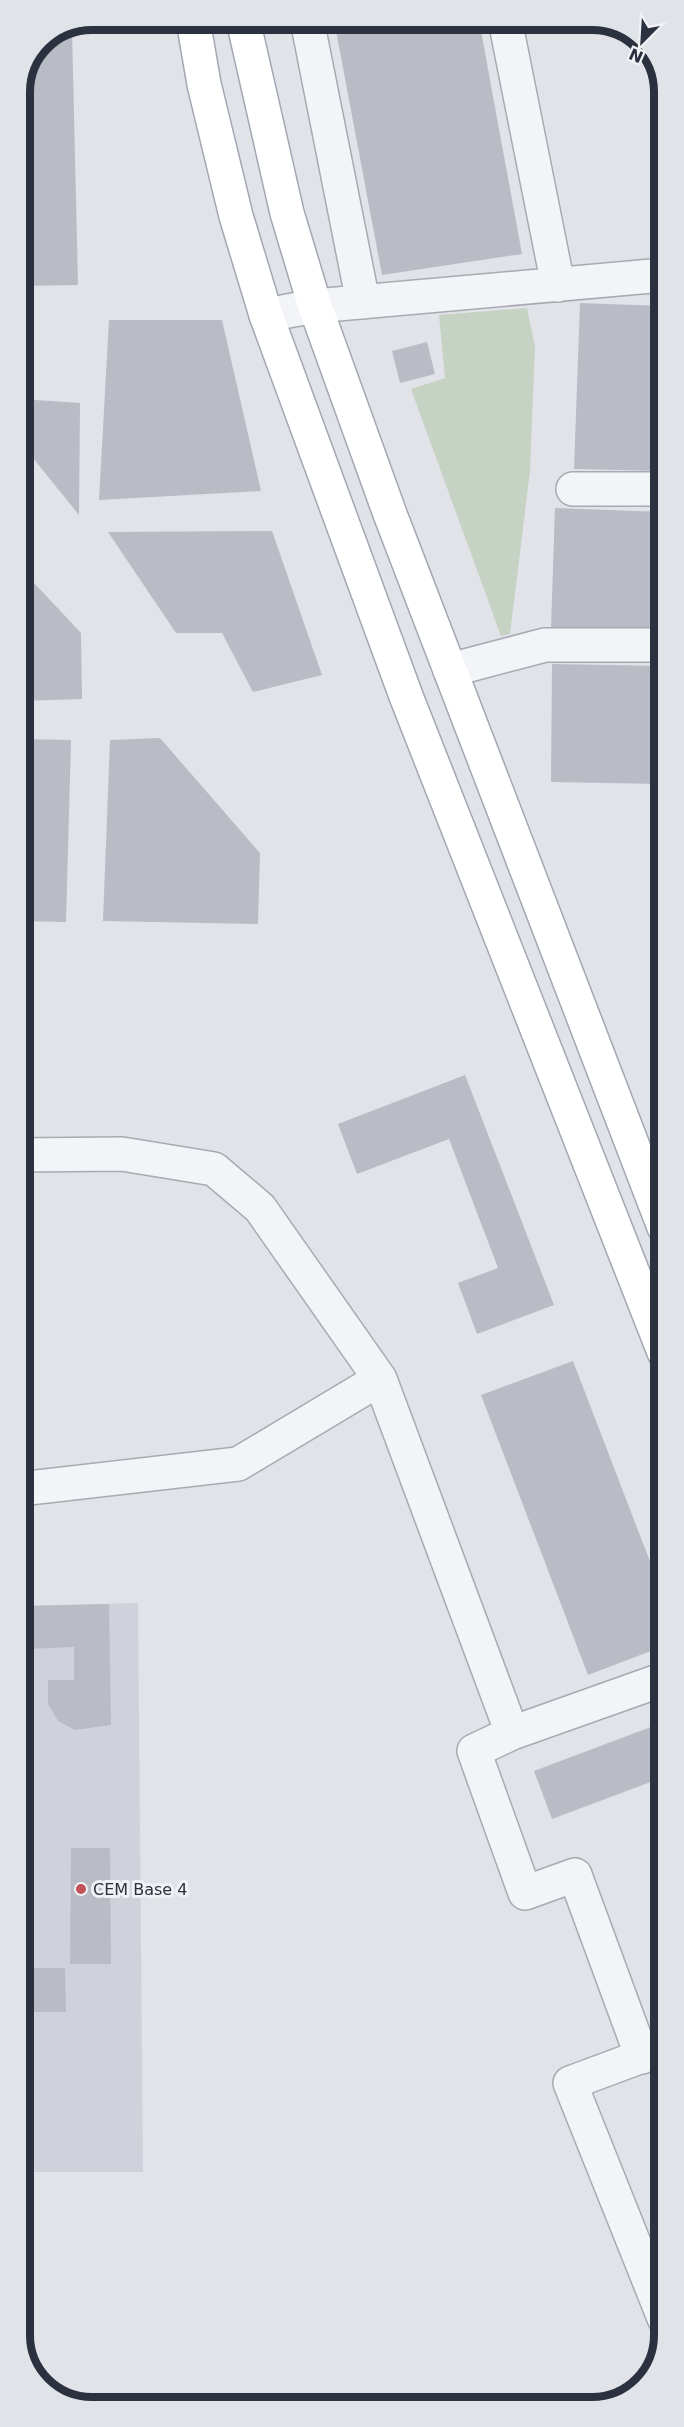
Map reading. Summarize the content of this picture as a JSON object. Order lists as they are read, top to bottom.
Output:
{
  "places": ["CEM Base 4"],
  "north": "bottom left"
}
